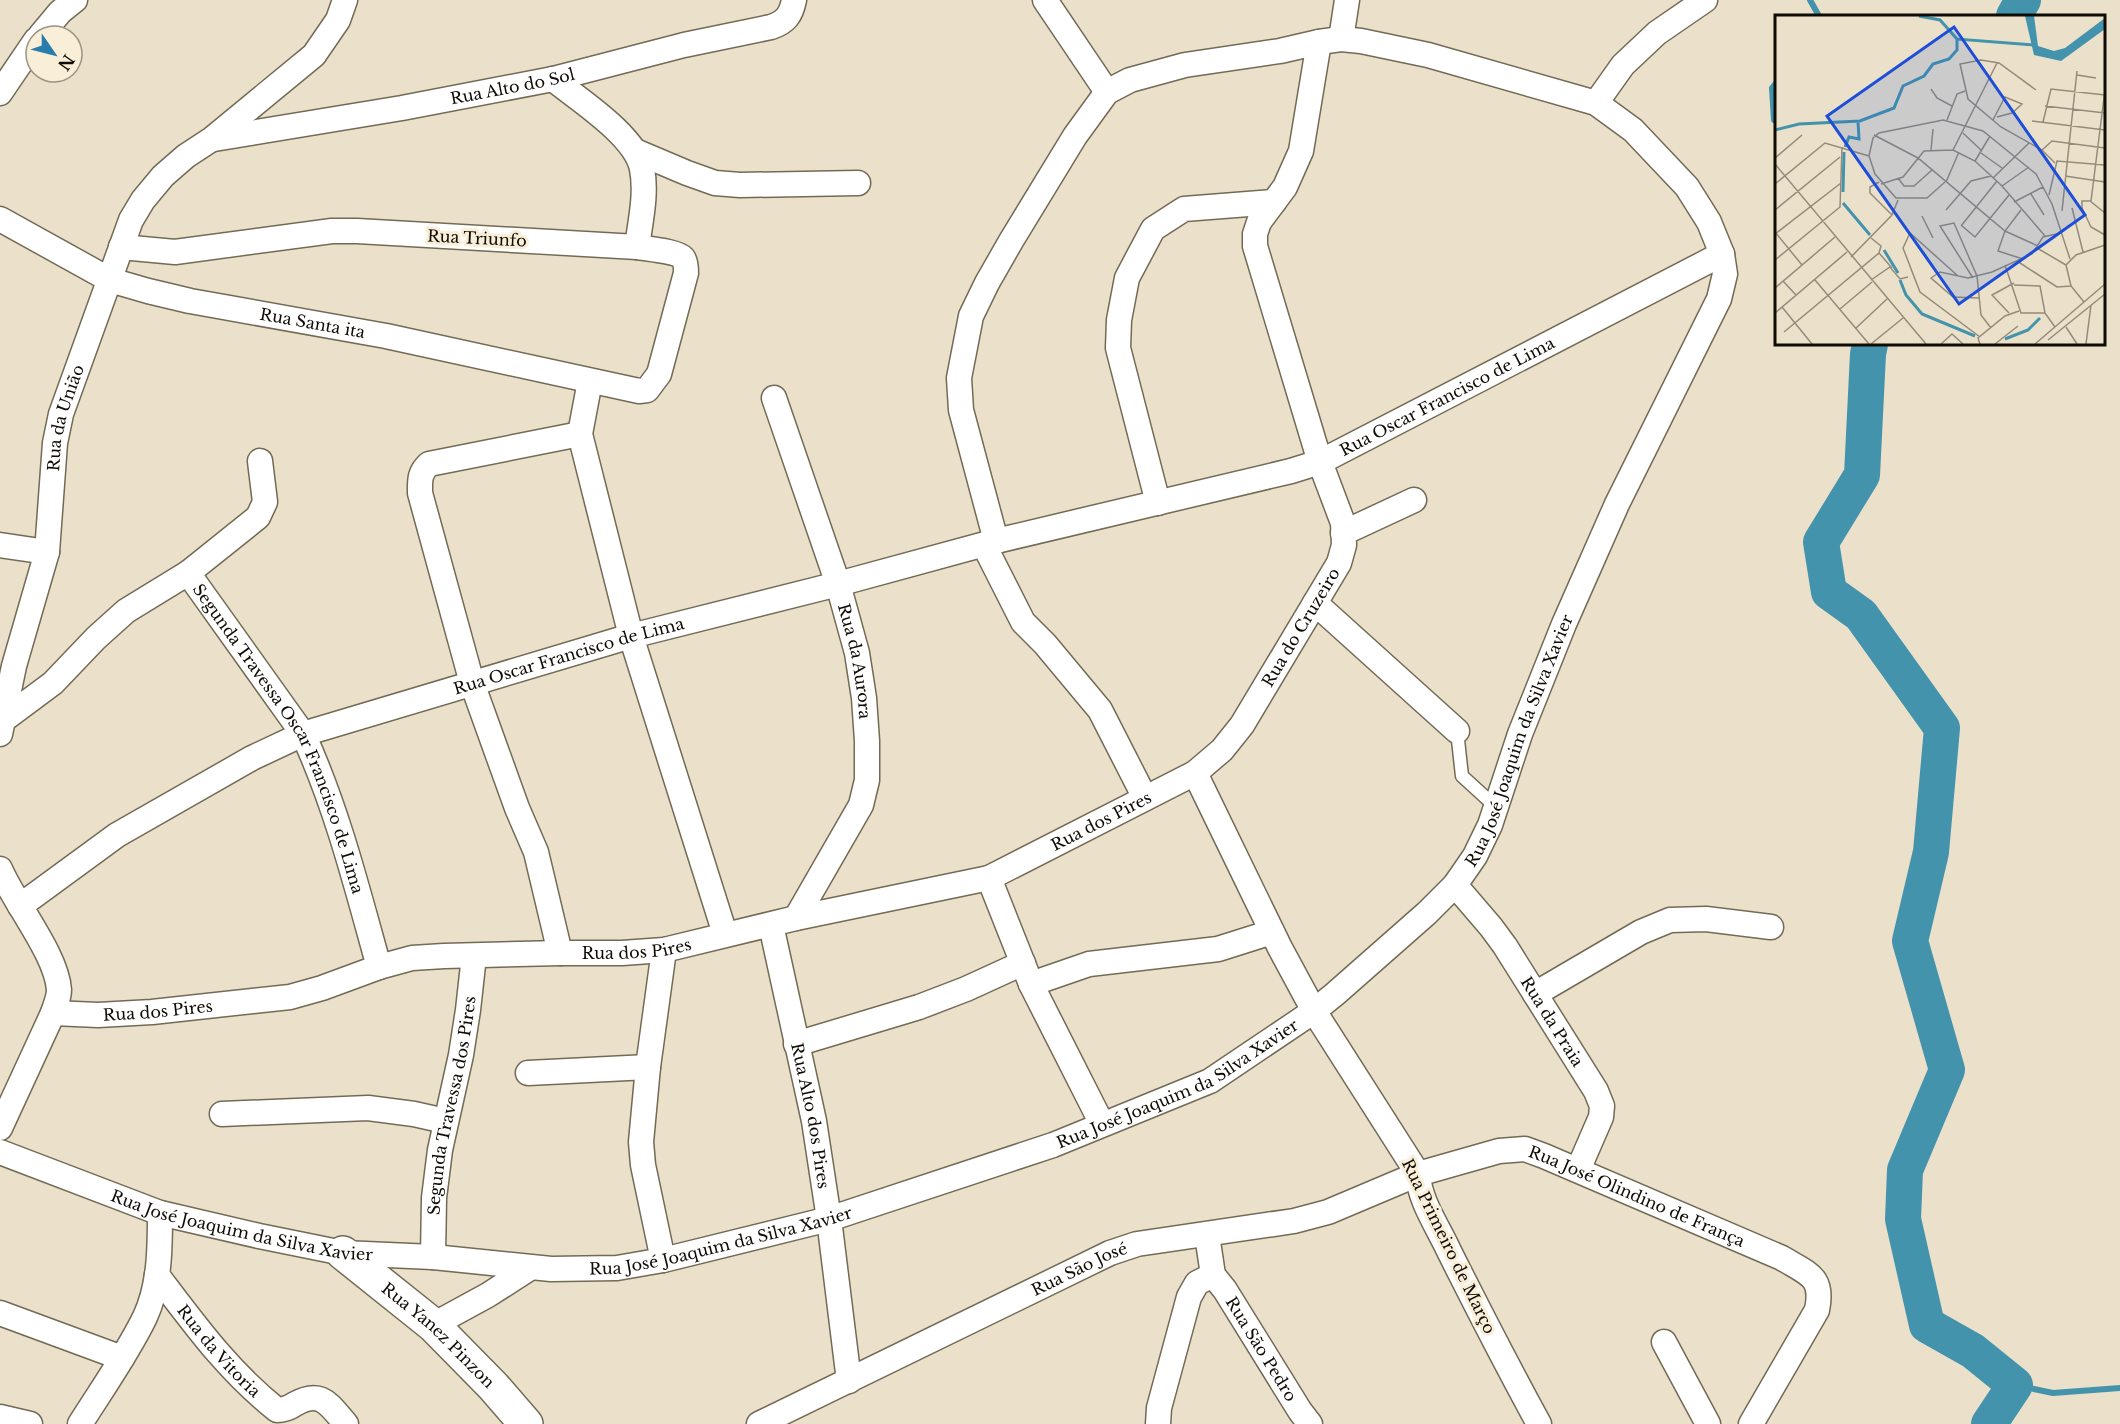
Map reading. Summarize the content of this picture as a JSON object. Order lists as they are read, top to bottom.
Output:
{
  "streets": {
    "street": [
      "Rua Alto do Sol",
      "Rua Triunfo",
      "Rua Santa ita",
      "Rua Oscar Francisco de Lima",
      "Rua da União",
      "Rua do Cruzeiro",
      "Rua da Aurora",
      "Rua José Joaquim da Silva Xavier",
      "Segunda Travessa Oscar Francisco de Lima",
      "Rua dos Pires",
      "Rua da Praia",
      "Segunda Travessa dos Pires",
      "Rua Alto dos Pires",
      "Rua José Olindino de França",
      "Rua Primeiro de Março",
      "Rua São José",
      "Rua Yanez Pinzon",
      "Rua da Vitoria",
      "Rua São Pedro"
    ]
  },
  "crossings": [
    ["Rua Alto do Sol", "Rua da União"],
    ["Rua Triunfo", "Rua Santa ita"],
    ["Rua Triunfo", "Rua da União"],
    ["Rua Santa ita", "Rua da União"],
    ["Rua Oscar Francisco de Lima", "Rua do Cruzeiro"],
    ["Rua Oscar Francisco de Lima", "Rua da Aurora"],
    ["Rua Oscar Francisco de Lima", "Rua José Joaquim da Silva Xavier"],
    ["Rua Oscar Francisco de Lima", "Segunda Travessa Oscar Francisco de Lima"],
    ["Rua da União", "Segunda Travessa Oscar Francisco de Lima"],
    ["Rua do Cruzeiro", "Rua José Joaquim da Silva Xavier"],
    ["Rua do Cruzeiro", "Rua dos Pires"],
    ["Rua do Cruzeiro", "Rua Primeiro de Março"],
    ["Rua da Aurora", "Rua dos Pires"],
    ["Rua José Joaquim da Silva Xavier", "Rua dos Pires"],
    ["Rua José Joaquim da Silva Xavier", "Rua da Praia"],
    ["Rua José Joaquim da Silva Xavier", "Segunda Travessa dos Pires"],
    ["Rua José Joaquim da Silva Xavier", "Rua Alto dos Pires"],
    ["Rua José Joaquim da Silva Xavier", "Rua Primeiro de Março"],
    ["Rua José Joaquim da Silva Xavier", "Rua Yanez Pinzon"],
    ["Segunda Travessa Oscar Francisco de Lima", "Rua dos Pires"],
    ["Rua dos Pires", "Segunda Travessa dos Pires"],
    ["Rua dos Pires", "Rua Alto dos Pires"],
    ["Rua dos Pires", "Rua Primeiro de Março"],
    ["Rua da Praia", "Rua José Olindino de França"],
    ["Rua Alto dos Pires", "Rua São José"],
    ["Rua José Olindino de França", "Rua Primeiro de Março"],
    ["Rua José Olindino de França", "Rua São José"],
    ["Rua Primeiro de Março", "Rua São José"],
    ["Rua São José", "Rua São Pedro"]
  ],
  "north": "bottom right"
}
